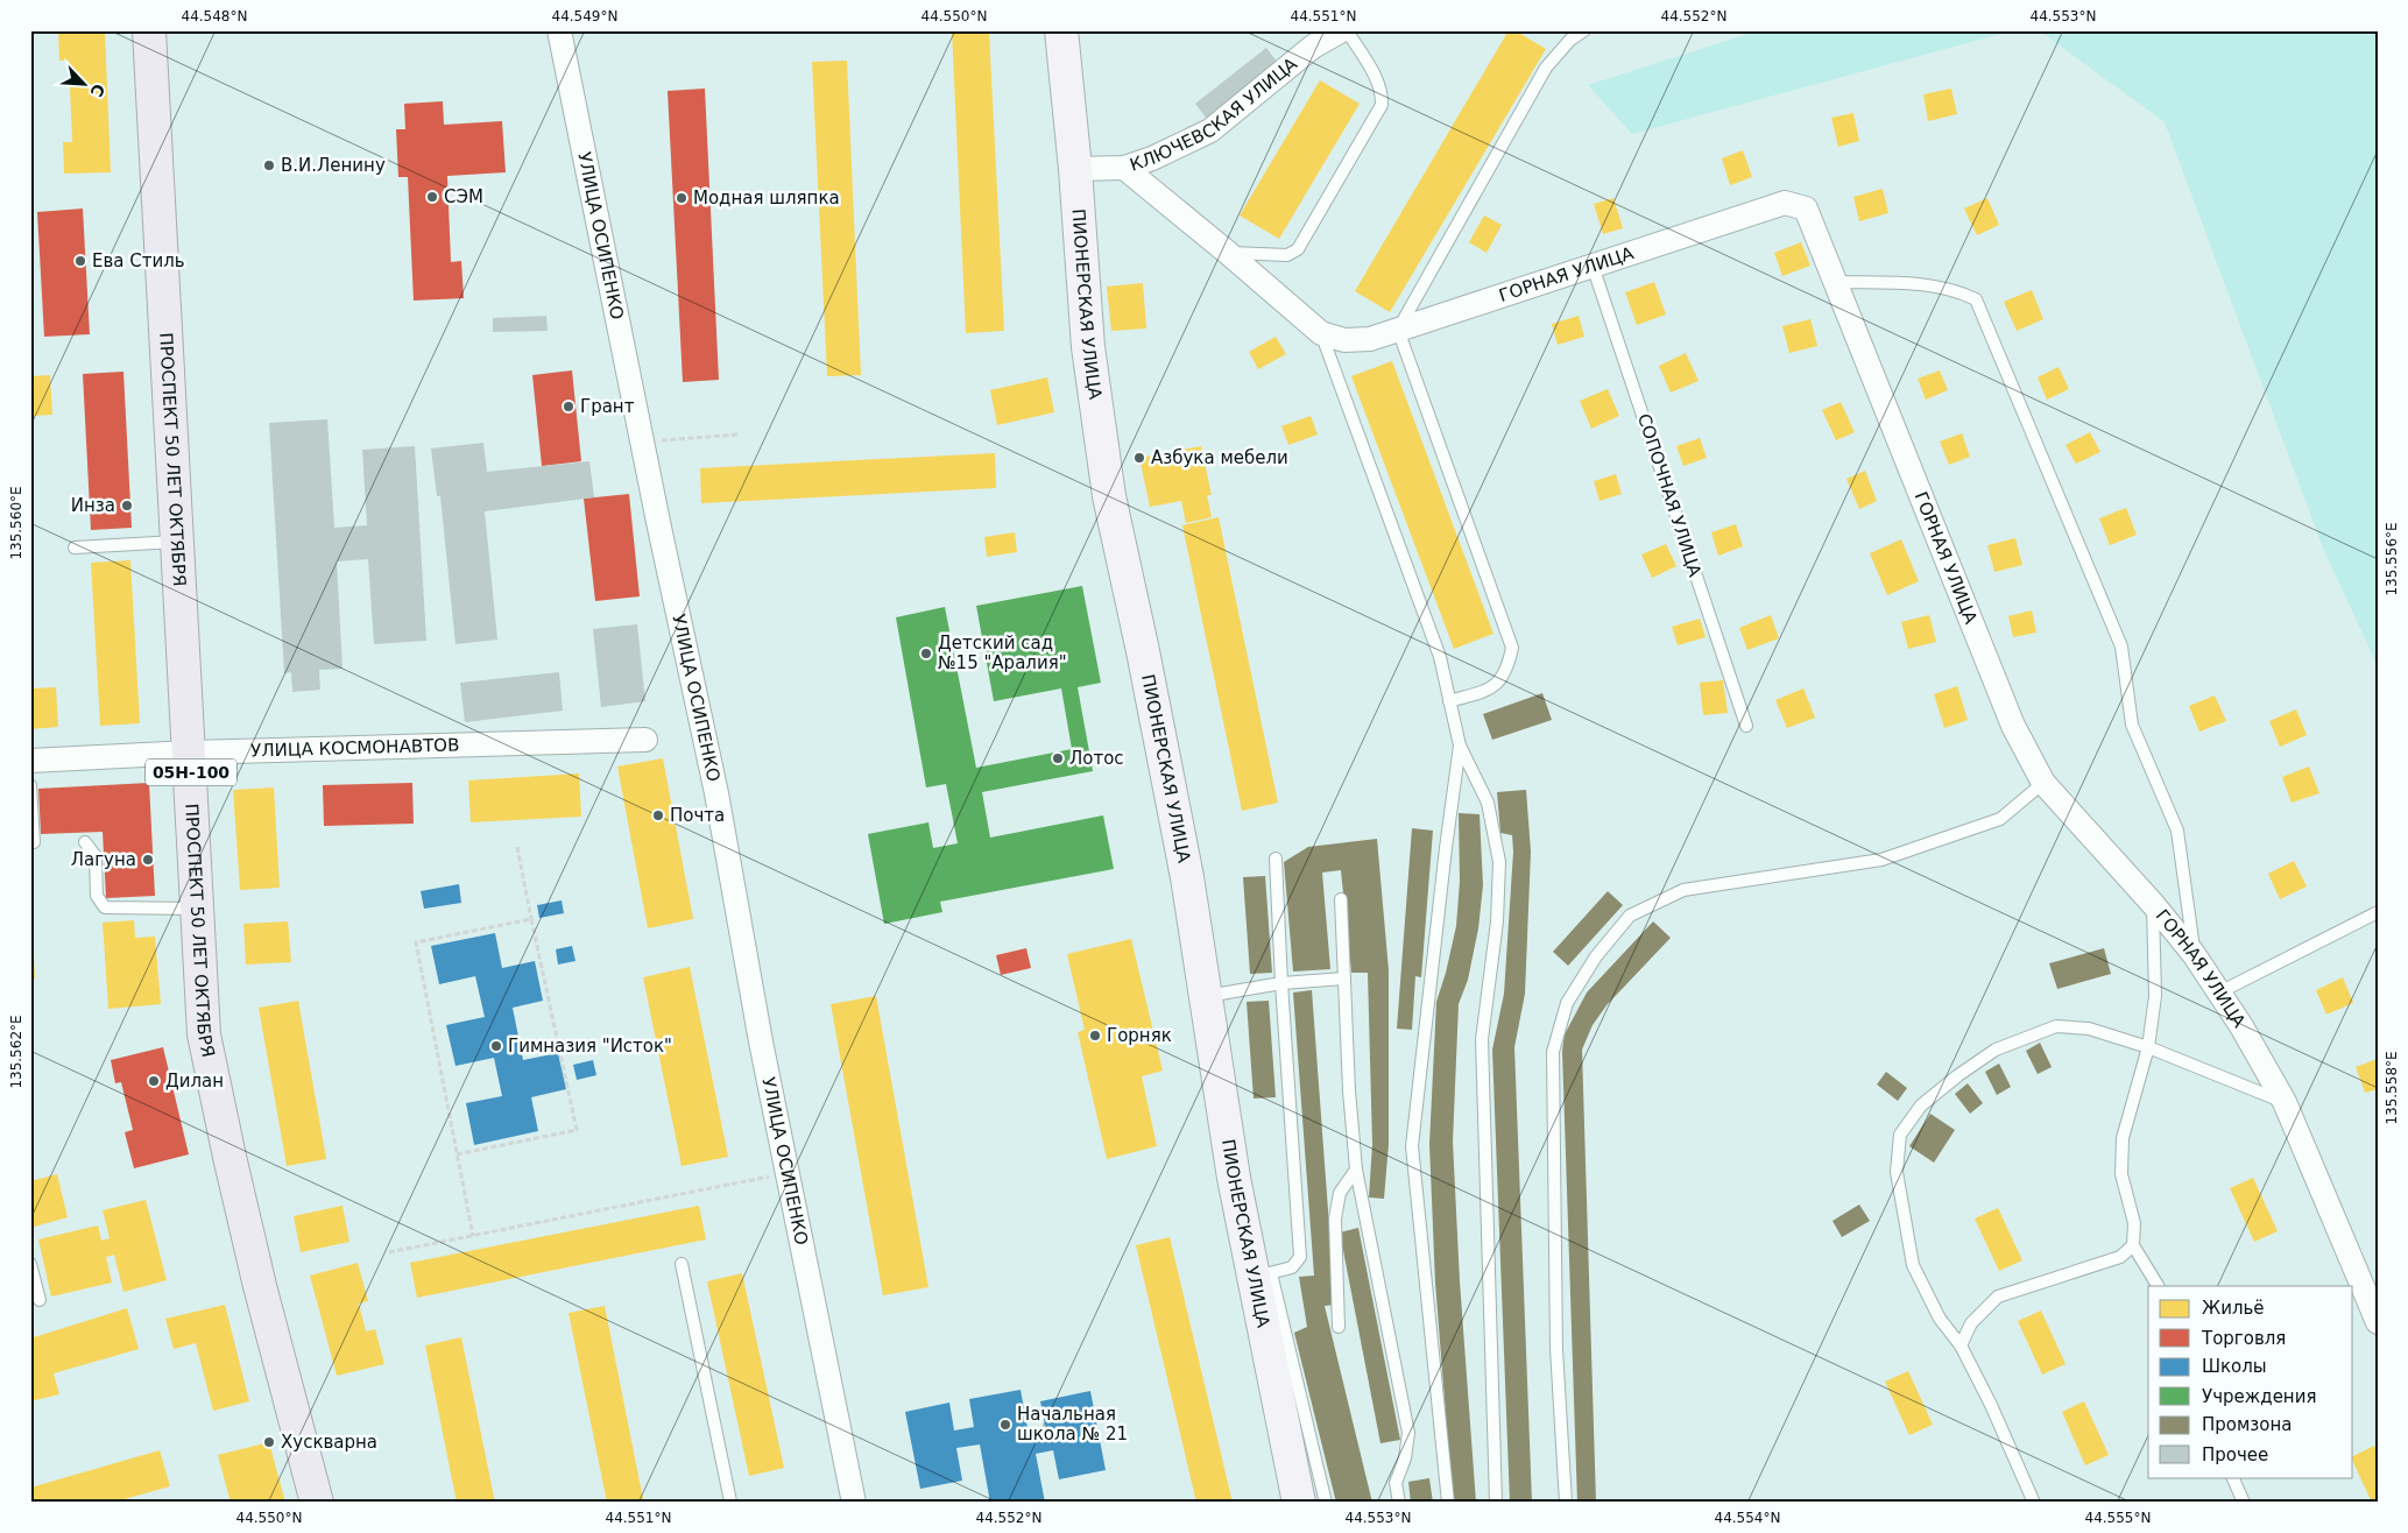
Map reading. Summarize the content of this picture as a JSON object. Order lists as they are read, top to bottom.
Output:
{
  "streets": {
    "main road": ["ПИОНЕРСКАЯ УЛИЦА", "ПРОСПЕКТ 50 ЛЕТ ОКТЯБРЯ", "05Н-100"],
    "street": [
      "КЛЮЧЕВСКАЯ УЛИЦА",
      "УЛИЦА ОСИПЕНКО",
      "ГОРНАЯ УЛИЦА",
      "УЛИЦА КОСМОНАВТОВ"
    ],
    "lane": ["СОПОЧНАЯ УЛИЦА"]
  },
  "crossings": [
    ["КЛЮЧЕВСКАЯ УЛИЦА", "ПИОНЕРСКАЯ УЛИЦА"],
    ["ГОРНАЯ УЛИЦА", "СОПОЧНАЯ УЛИЦА"],
    ["ПРОСПЕКТ 50 ЛЕТ ОКТЯБРЯ", "УЛИЦА КОСМОНАВТОВ"]
  ],
  "places": [
    "В.И.Ленину",
    "СЭМ",
    "Модная шляпка",
    "Ева Стиль",
    "Грант",
    "Азбука мебели",
    "Инза",
    "Детский сад №15 \"Аралия\"",
    "Лотос",
    "Почта",
    "Лагуна",
    "Горняк",
    "Гимназия \"Исток\"",
    "Дилан",
    "Начальная школа № 21",
    "Хускварна"
  ],
  "legend": [
    "Жильё",
    "Торговля",
    "Школы",
    "Учреждения",
    "Промзона",
    "Прочее"
  ],
  "north": "bottom right",
  "coordinates": [
    "44.548°N",
    "44.549°N",
    "44.550°N",
    "44.551°N",
    "44.552°N",
    "44.553°N",
    "135.560°E",
    "135.556°E",
    "135.562°E",
    "135.558°E",
    "44.554°N",
    "44.555°N"
  ]
}
